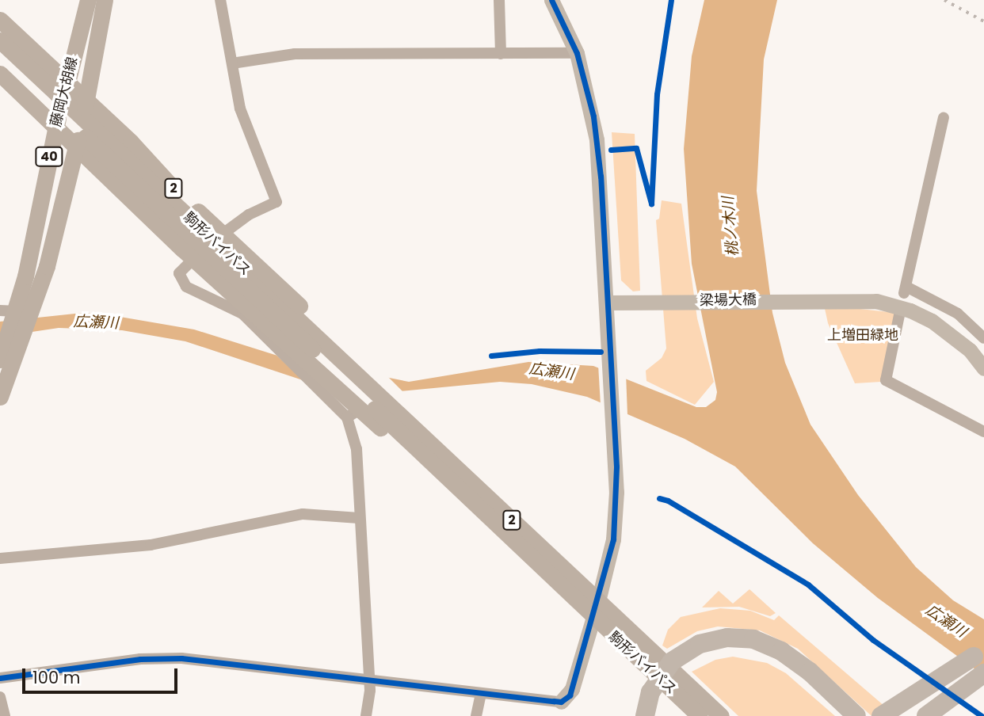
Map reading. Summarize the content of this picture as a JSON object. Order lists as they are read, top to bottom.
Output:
{
  "streets": {
    "main road": [
      "藤岡大胡線",
      "40",
      "2",
      "駒形バイパス"
    ],
    "street": ["梁場大橋"]
  },
  "crossings": [
    ["藤岡大胡線", "40"],
    ["藤岡大胡線", "2"],
    ["2", "駒形バイパス"]
  ],
  "water": ["桃ノ木川", "広瀬川"],
  "parks": ["上増田緑地"],
  "scale_bar": "100 m"
}
